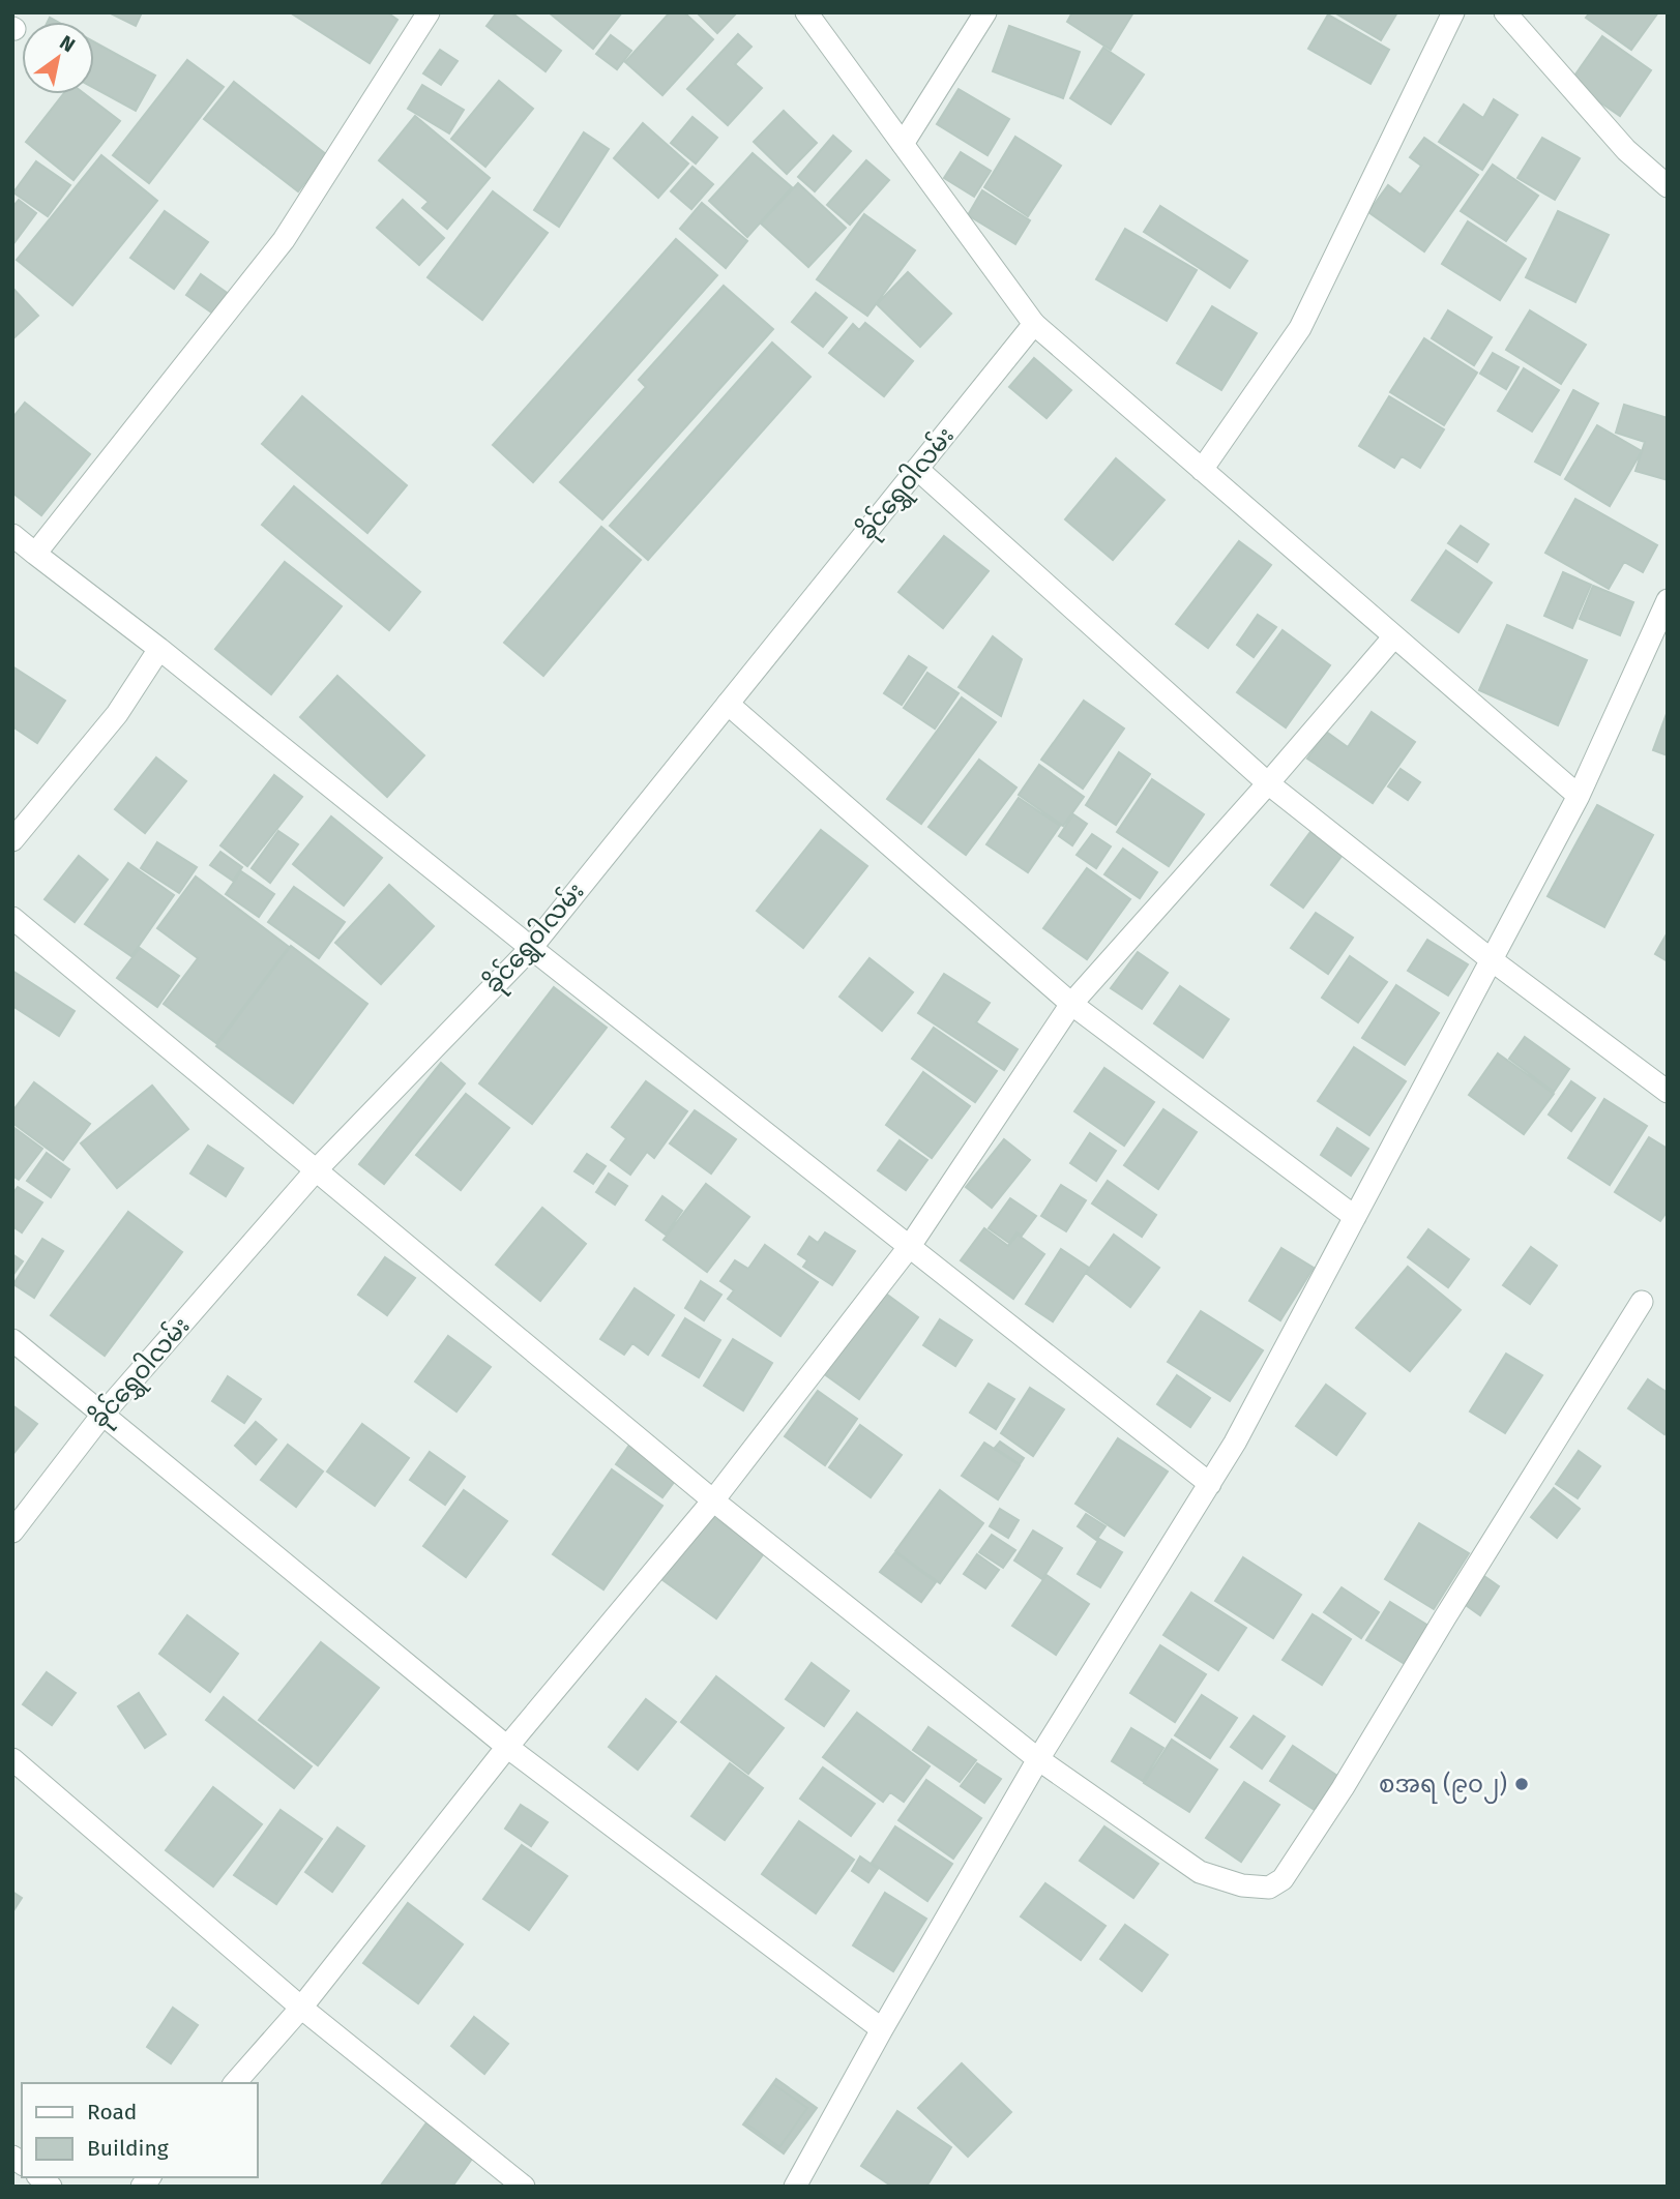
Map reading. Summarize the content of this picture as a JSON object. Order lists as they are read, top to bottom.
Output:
{
  "streets": {
    "street": ["ခိုင်ရွှေဝါလမ်း"]
  },
  "places": ["စအရ (၉၀၂)"],
  "legend": ["Road", "Building"],
  "north": "top right"
}
